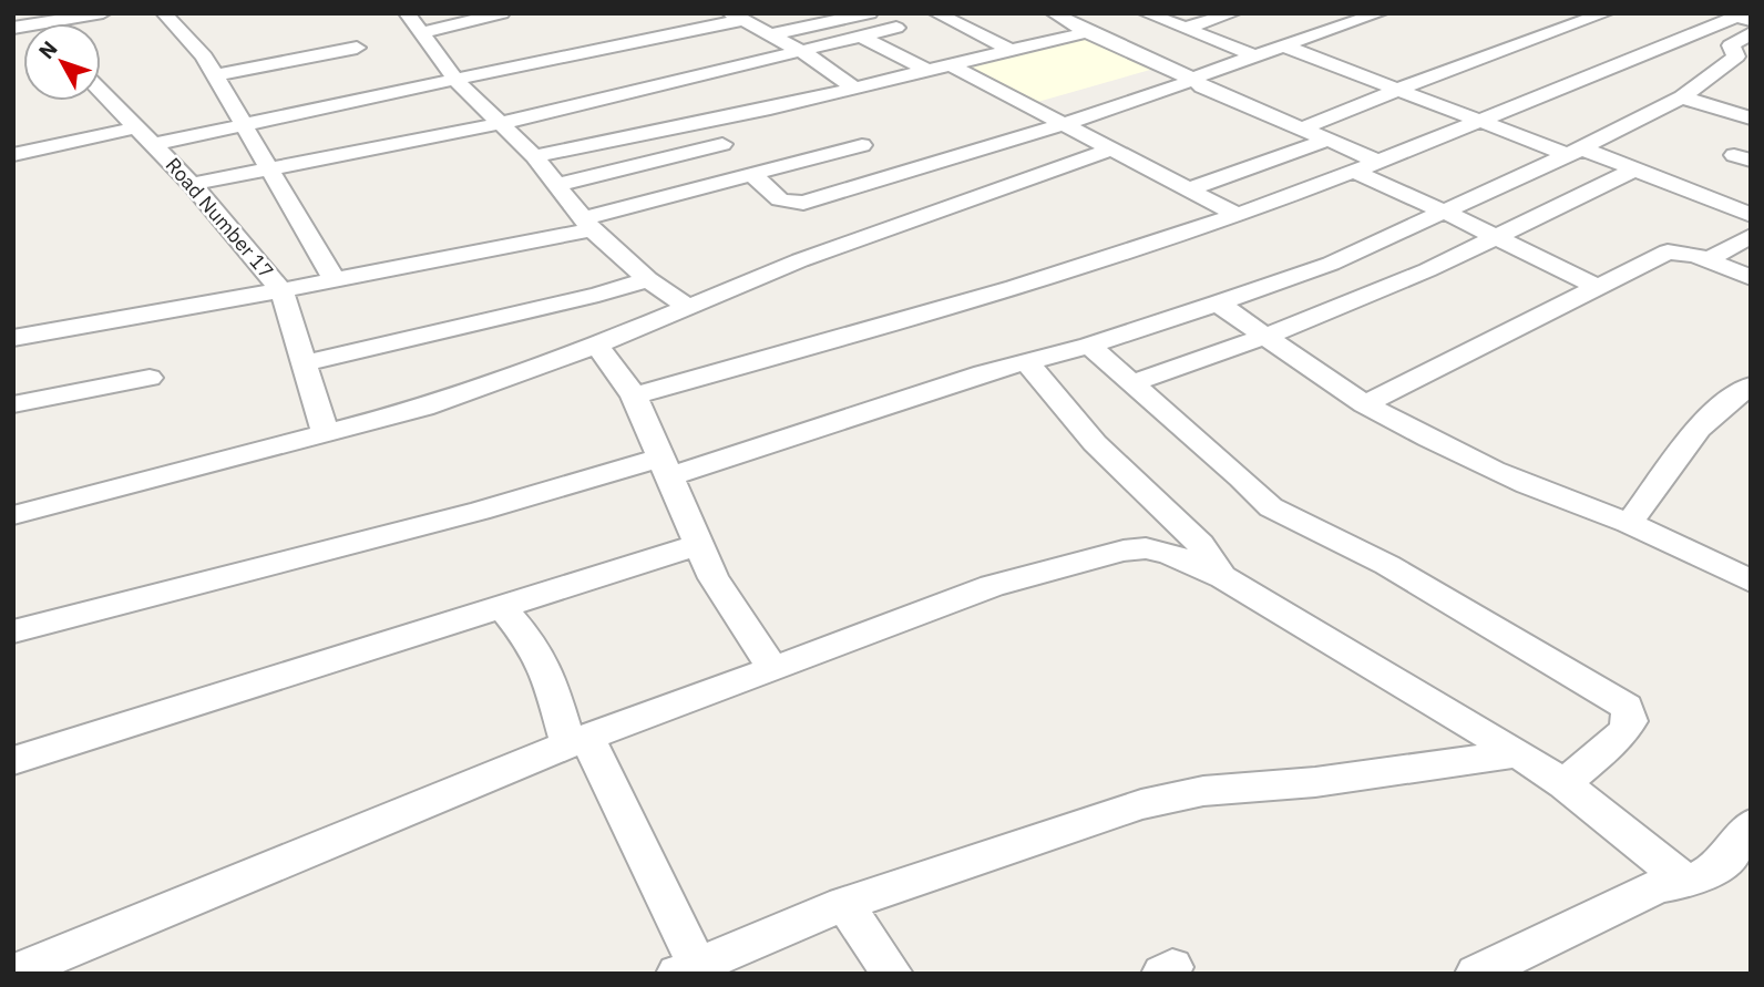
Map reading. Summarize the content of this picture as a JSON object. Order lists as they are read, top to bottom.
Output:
{
  "streets": {
    "street": ["Road Number 17"]
  },
  "north": "top left"
}
